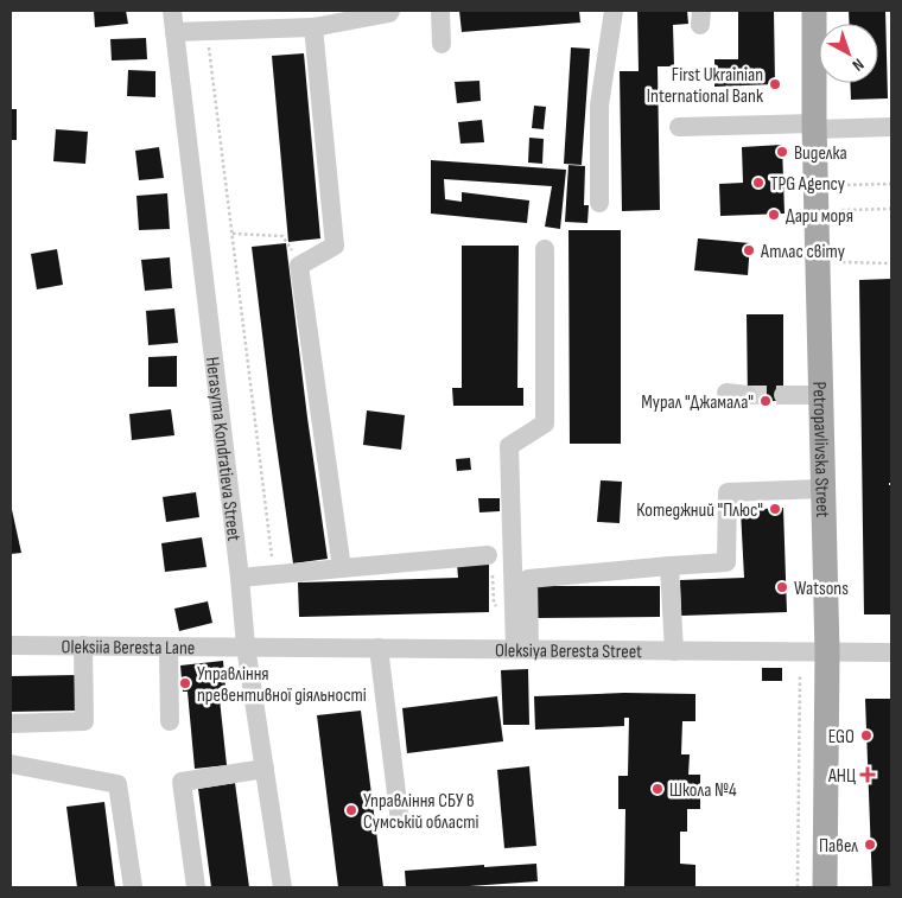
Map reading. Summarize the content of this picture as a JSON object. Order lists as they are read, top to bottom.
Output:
{
  "streets": {
    "main road": ["Petropavlivska Street"],
    "street": ["Herasyma Kondratieva Street", "Oleksiia Beresta Lane", "Oleksiya Beresta Street"]
  },
  "crossings": [
    ["Petropavlivska Street", "Oleksiya Beresta Street"],
    ["Herasyma Kondratieva Street", "Oleksiia Beresta Lane"],
    ["Herasyma Kondratieva Street", "Oleksiya Beresta Street"],
    ["Oleksiia Beresta Lane", "Oleksiya Beresta Street"]
  ],
  "places": {
    "other": [
      "First Ukrainian International Bank",
      "Виделка",
      "TPG Agency",
      "Дари моря",
      "Атлас світу",
      "Мурал \"Джамала\"",
      "Котеджний \"Плюс\"",
      "Watsons",
      "Управління превентивної діяльності",
      "EGO",
      "Школа №4",
      "Управління СБУ в Сумській області",
      "Павел"
    ],
    "health": ["АНЦ"]
  },
  "north": "bottom right"
}
